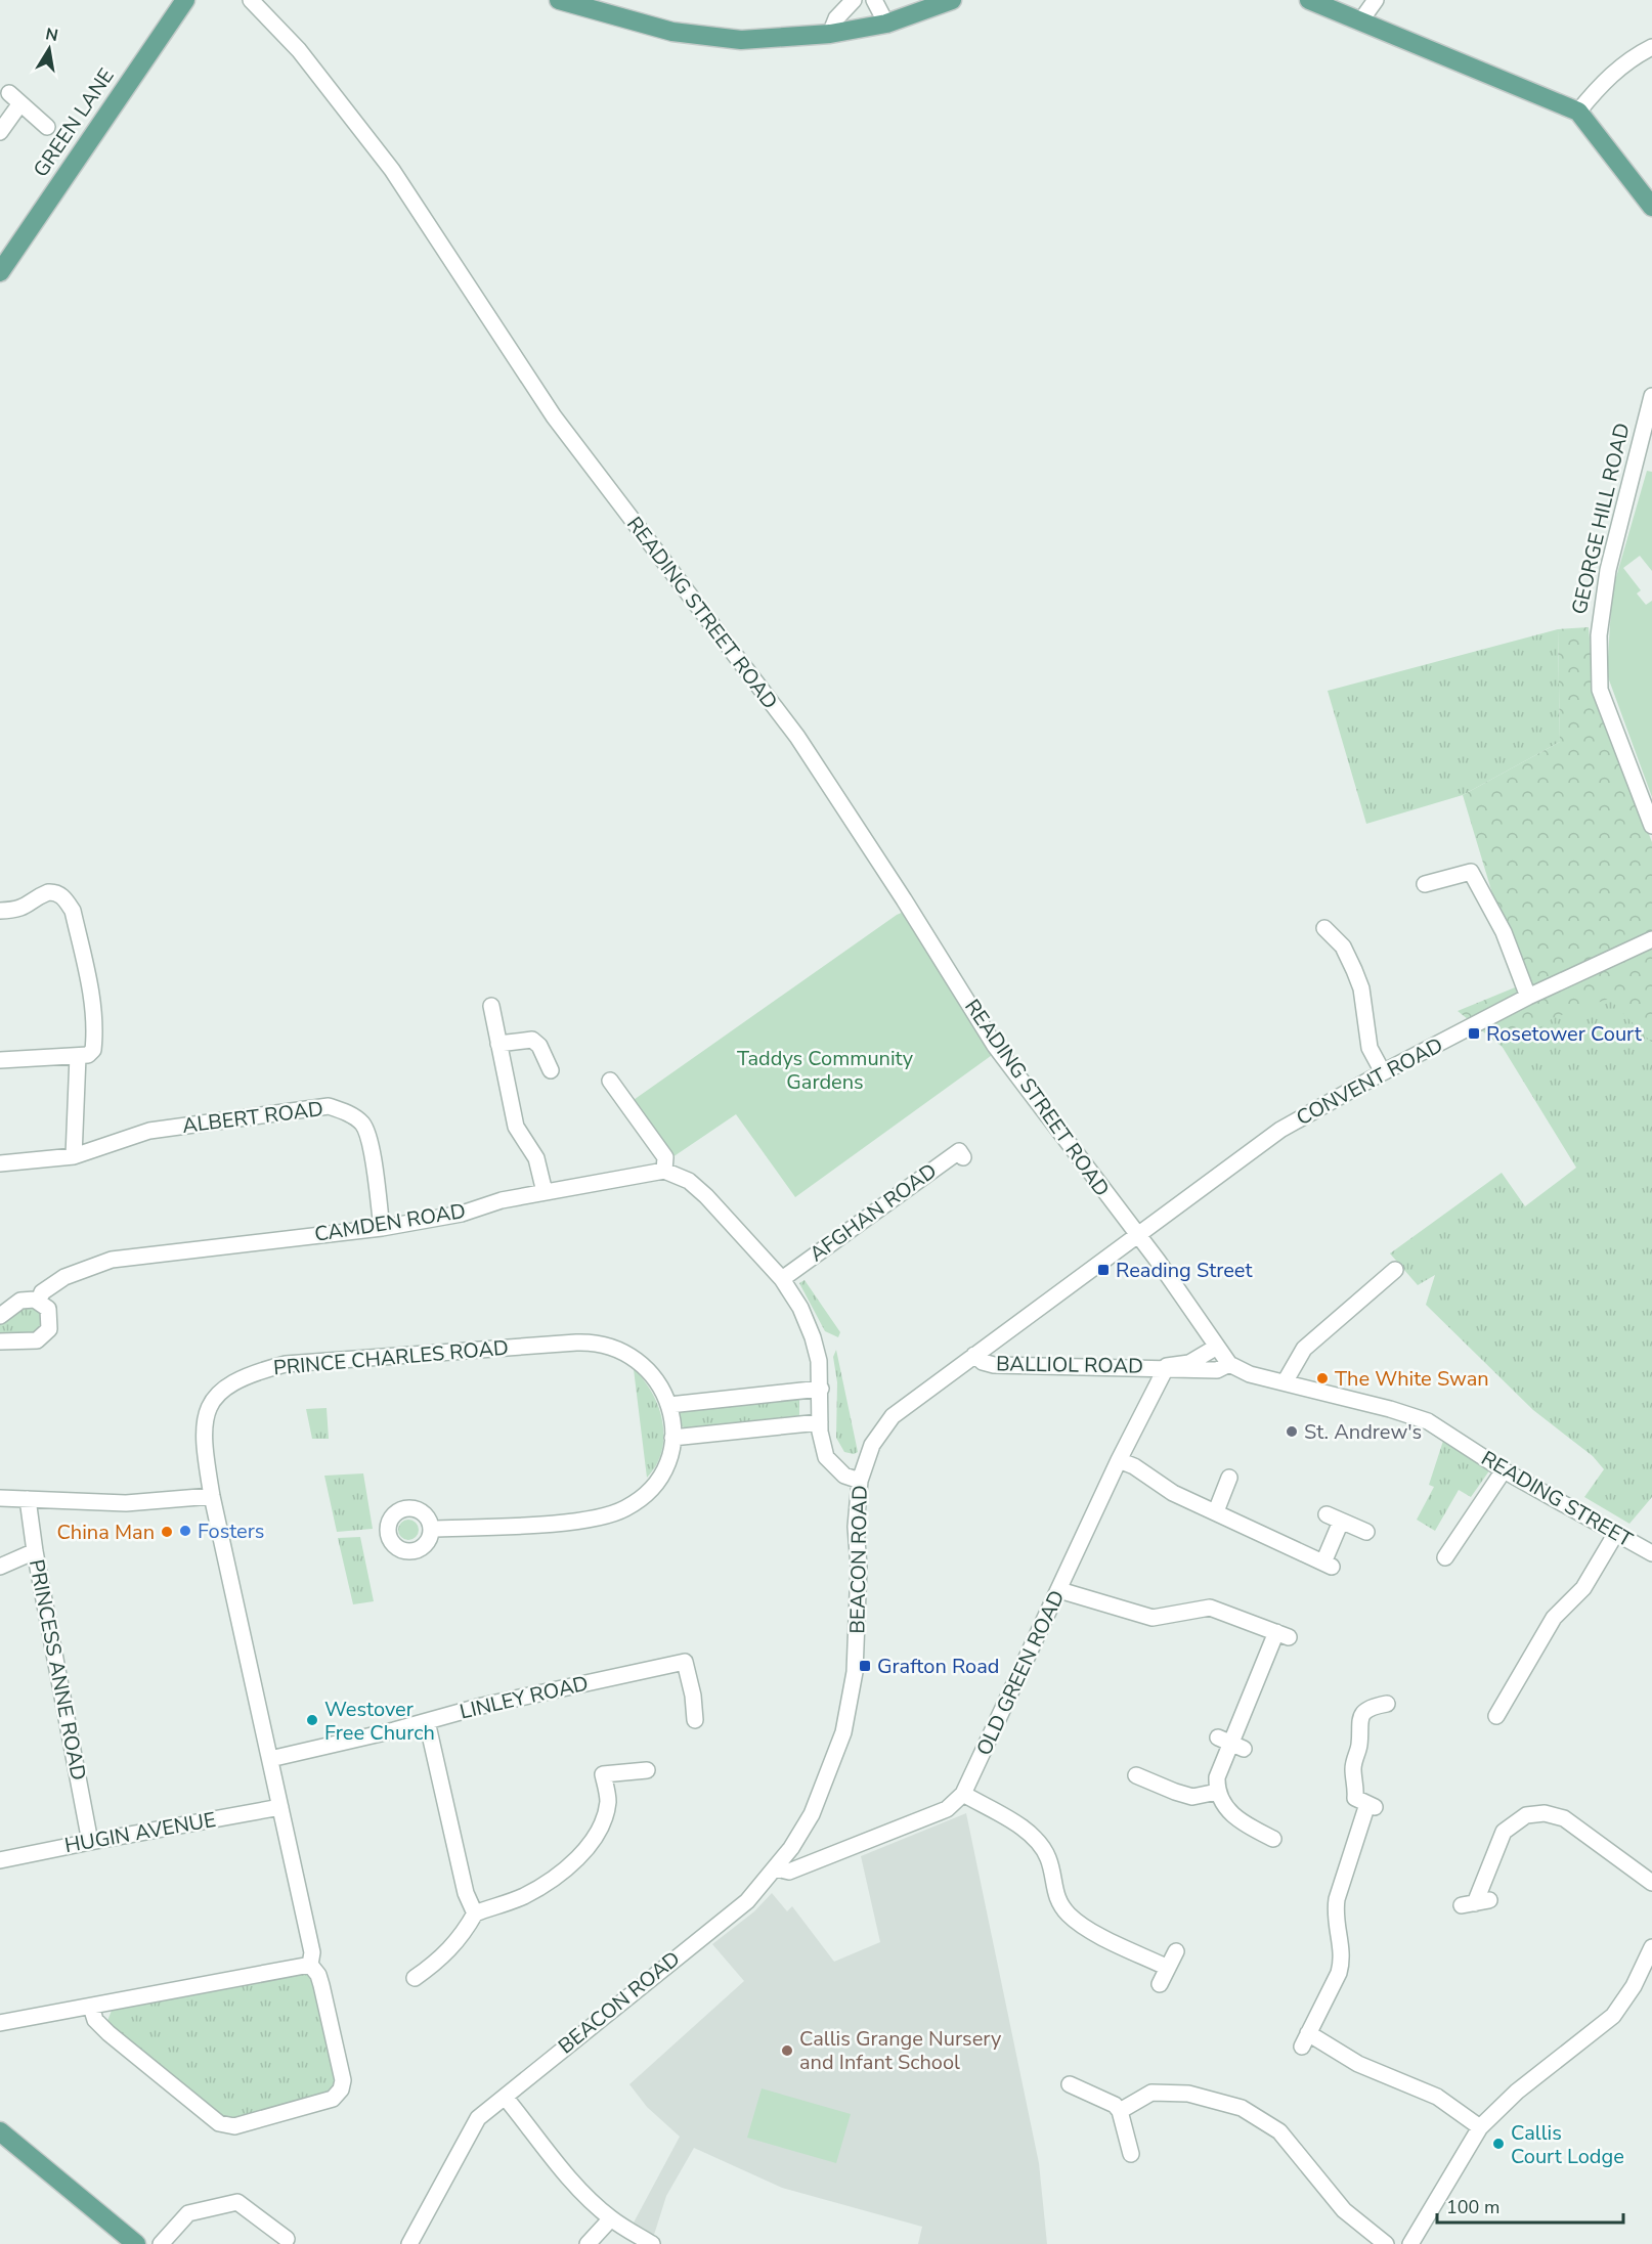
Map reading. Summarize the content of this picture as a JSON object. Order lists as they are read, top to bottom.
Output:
{
  "streets": {
    "main road": ["GREEN LANE"],
    "street": [
      "GEORGE HILL ROAD",
      "READING STREET ROAD",
      "CONVENT ROAD",
      "ALBERT ROAD",
      "AFGHAN ROAD",
      "CAMDEN ROAD",
      "PRINCE CHARLES ROAD",
      "BALLIOL ROAD",
      "READING STREET",
      "BEACON ROAD",
      "PRINCESS ANNE ROAD",
      "OLD GREEN ROAD",
      "LINLEY ROAD",
      "HUGIN AVENUE"
    ]
  },
  "crossings": [
    ["READING STREET ROAD", "CONVENT ROAD"],
    ["READING STREET ROAD", "BEACON ROAD"],
    ["CONVENT ROAD", "BEACON ROAD"],
    ["ALBERT ROAD", "CAMDEN ROAD"],
    ["PRINCE CHARLES ROAD", "LINLEY ROAD"],
    ["PRINCE CHARLES ROAD", "HUGIN AVENUE"],
    ["BALLIOL ROAD", "READING STREET"],
    ["BALLIOL ROAD", "BEACON ROAD"],
    ["BALLIOL ROAD", "OLD GREEN ROAD"],
    ["BEACON ROAD", "OLD GREEN ROAD"],
    ["PRINCESS ANNE ROAD", "HUGIN AVENUE"]
  ],
  "parks": ["Taddys Community Gardens"],
  "places": {
    "transit": ["Rosetower Court", "Reading Street", "Grafton Road"],
    "other": [
      "The White Swan",
      "St. Andrew's",
      "Fosters",
      "China Man",
      "Westover Free Church",
      "Callis Grange Nursery and Infant School",
      "Callis Court Lodge"
    ]
  },
  "scale_bar": "100 m",
  "north": "top"
}
